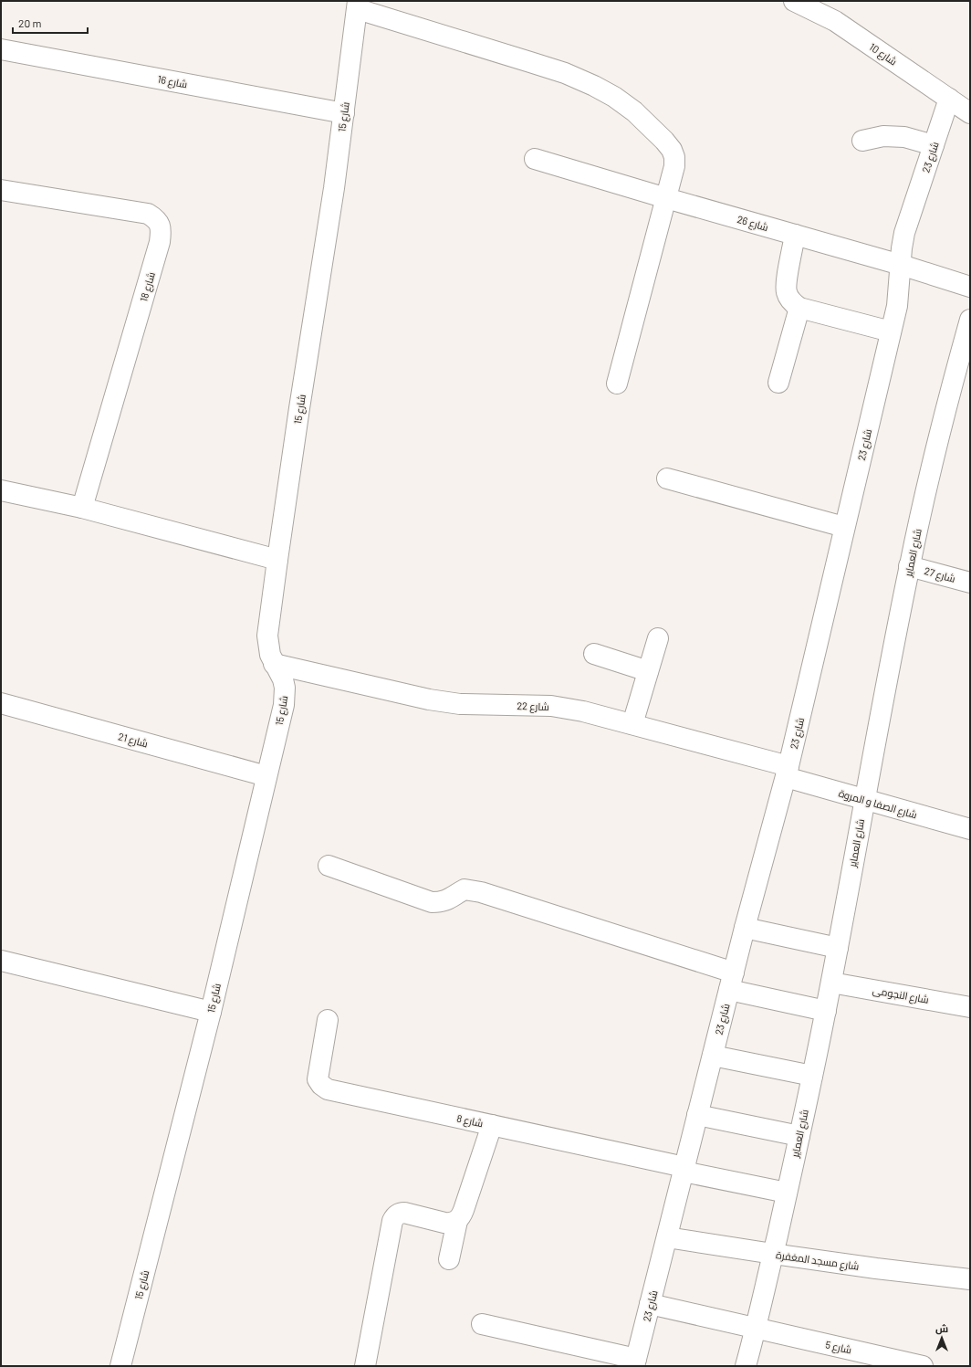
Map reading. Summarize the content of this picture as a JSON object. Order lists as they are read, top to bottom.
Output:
{
  "streets": {
    "street": [
      "شارع 10",
      "شارع 16",
      "شارع 15",
      "شارع 23",
      "شارع 26",
      "شارع 18",
      "شارع العماير",
      "شارع 27",
      "شارع 22",
      "شارع 21",
      "شارع الصفا و المروة",
      "شارع النجومى",
      "شارع 8",
      "شارع مسجد المغفرة",
      "شارع 5"
    ]
  },
  "crossings": [
    ["شارع 10", "شارع 23"],
    ["شارع 16", "شارع 15"],
    ["شارع 15", "شارع 22"],
    ["شارع 15", "شارع 21"],
    ["شارع 23", "شارع 26"],
    ["شارع 23", "شارع 22"],
    ["شارع 23", "شارع الصفا و المروة"],
    ["شارع 23", "شارع 8"],
    ["شارع 23", "شارع مسجد المغفرة"],
    ["شارع 23", "شارع 5"],
    ["شارع العماير", "شارع 27"],
    ["شارع العماير", "شارع الصفا و المروة"],
    ["شارع العماير", "شارع النجومى"],
    ["شارع العماير", "شارع 8"],
    ["شارع العماير", "شارع مسجد المغفرة"],
    ["شارع العماير", "شارع 5"],
    ["شارع 22", "شارع الصفا و المروة"]
  ],
  "scale_bar": "20 m",
  "north": "top"
}
